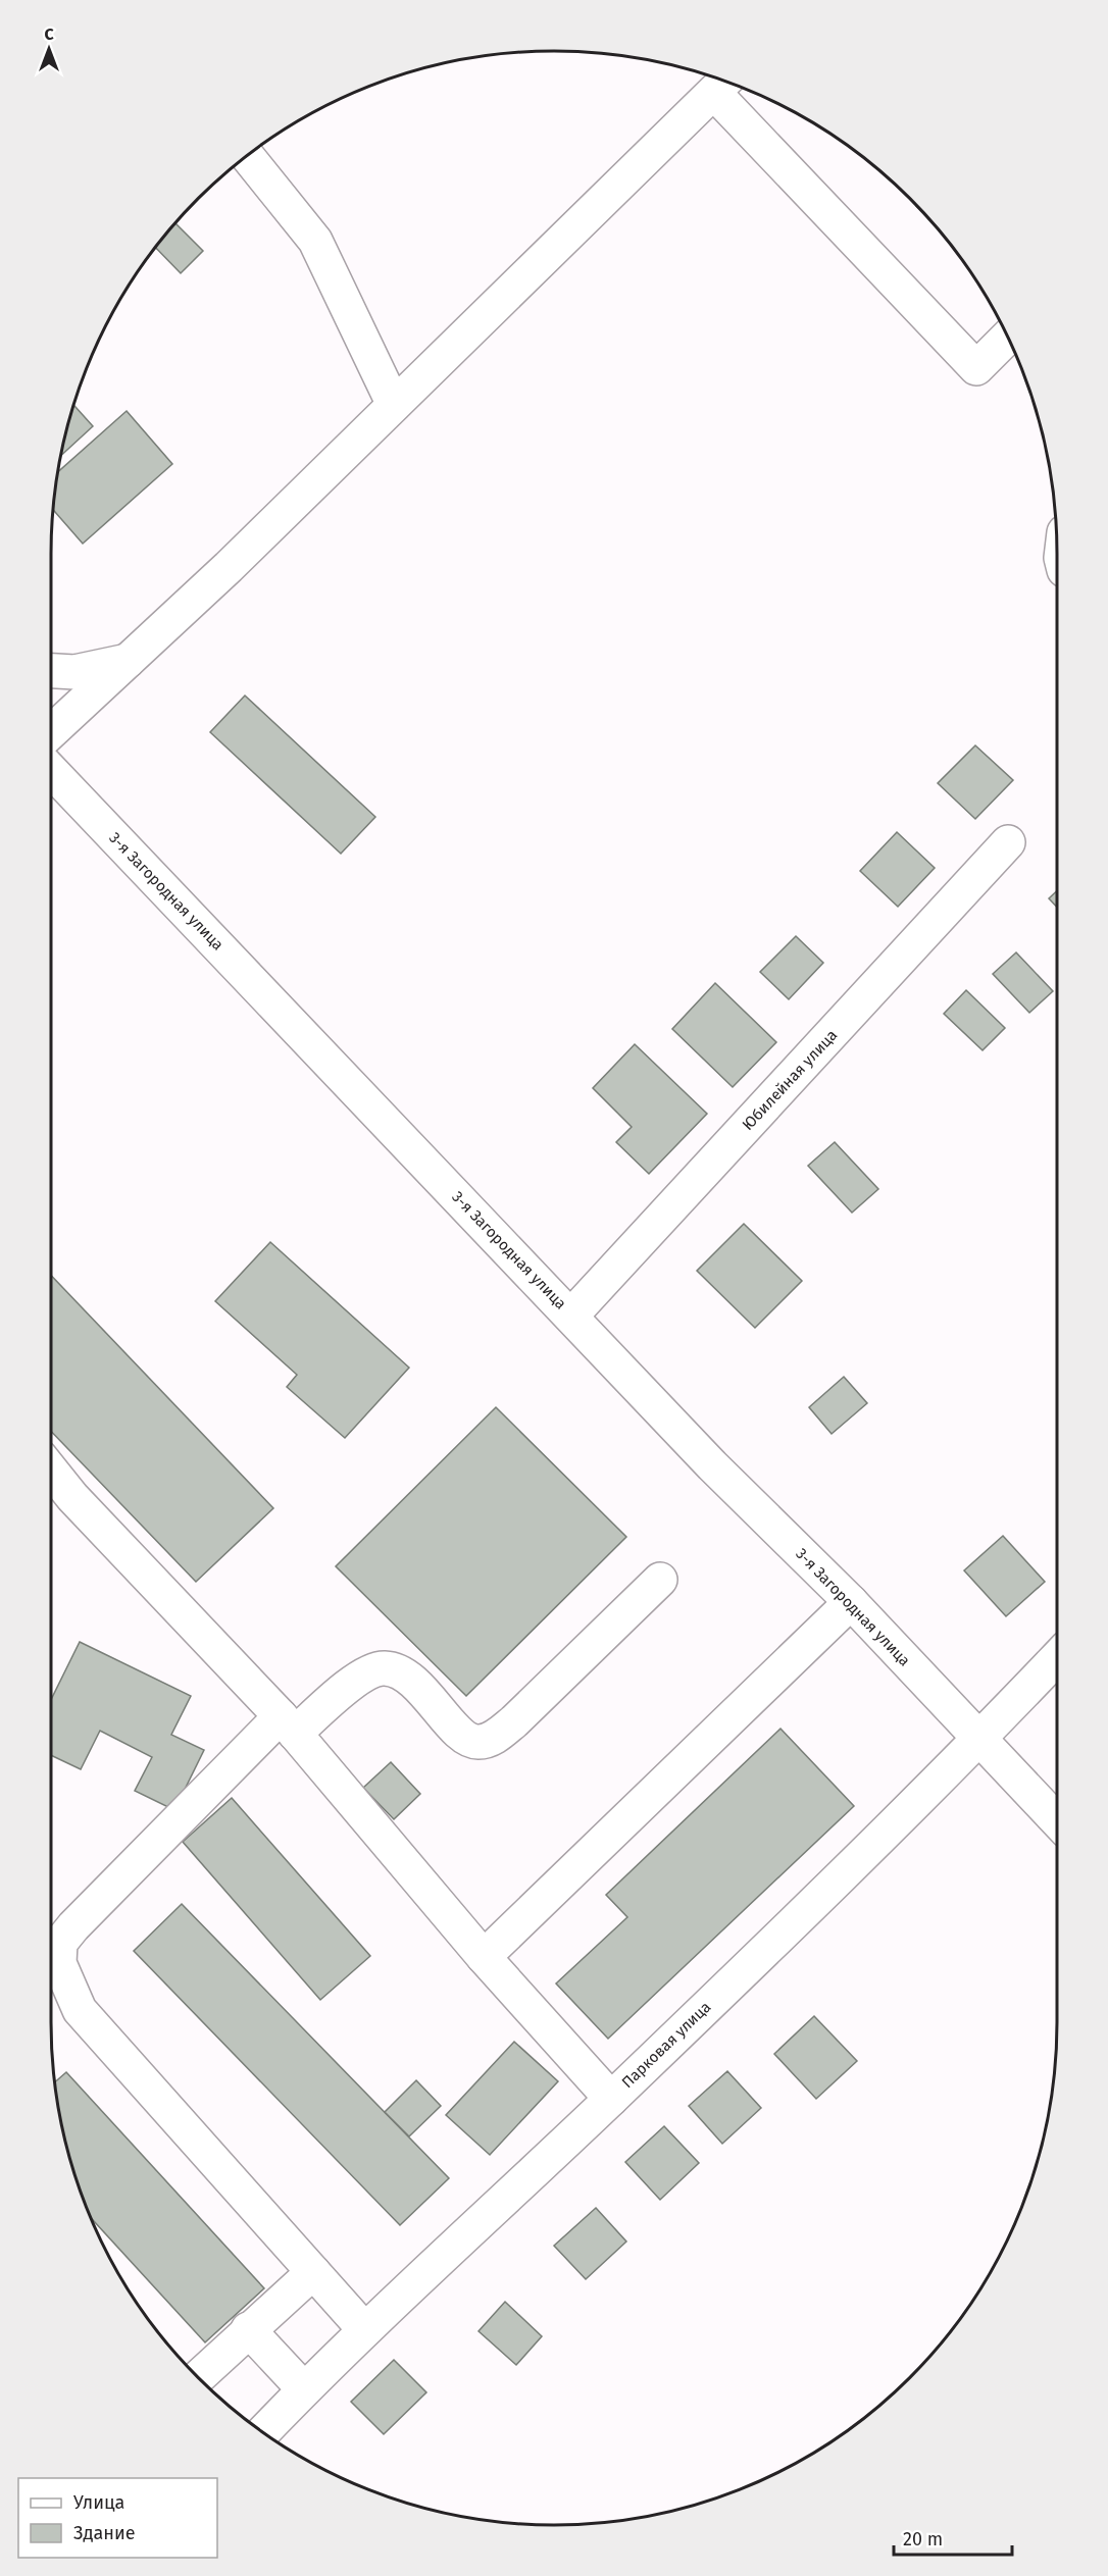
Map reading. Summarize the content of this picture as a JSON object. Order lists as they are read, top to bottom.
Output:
{
  "streets": {
    "main road": ["3-я Загородная улица", "Юбилейная улица", "Парковая улица"]
  },
  "crossings": [
    ["3-я Загородная улица", "Юбилейная улица"],
    ["3-я Загородная улица", "Парковая улица"]
  ],
  "legend": ["Улица", "Здание"],
  "scale_bar": "20 m",
  "north": "top"
}
